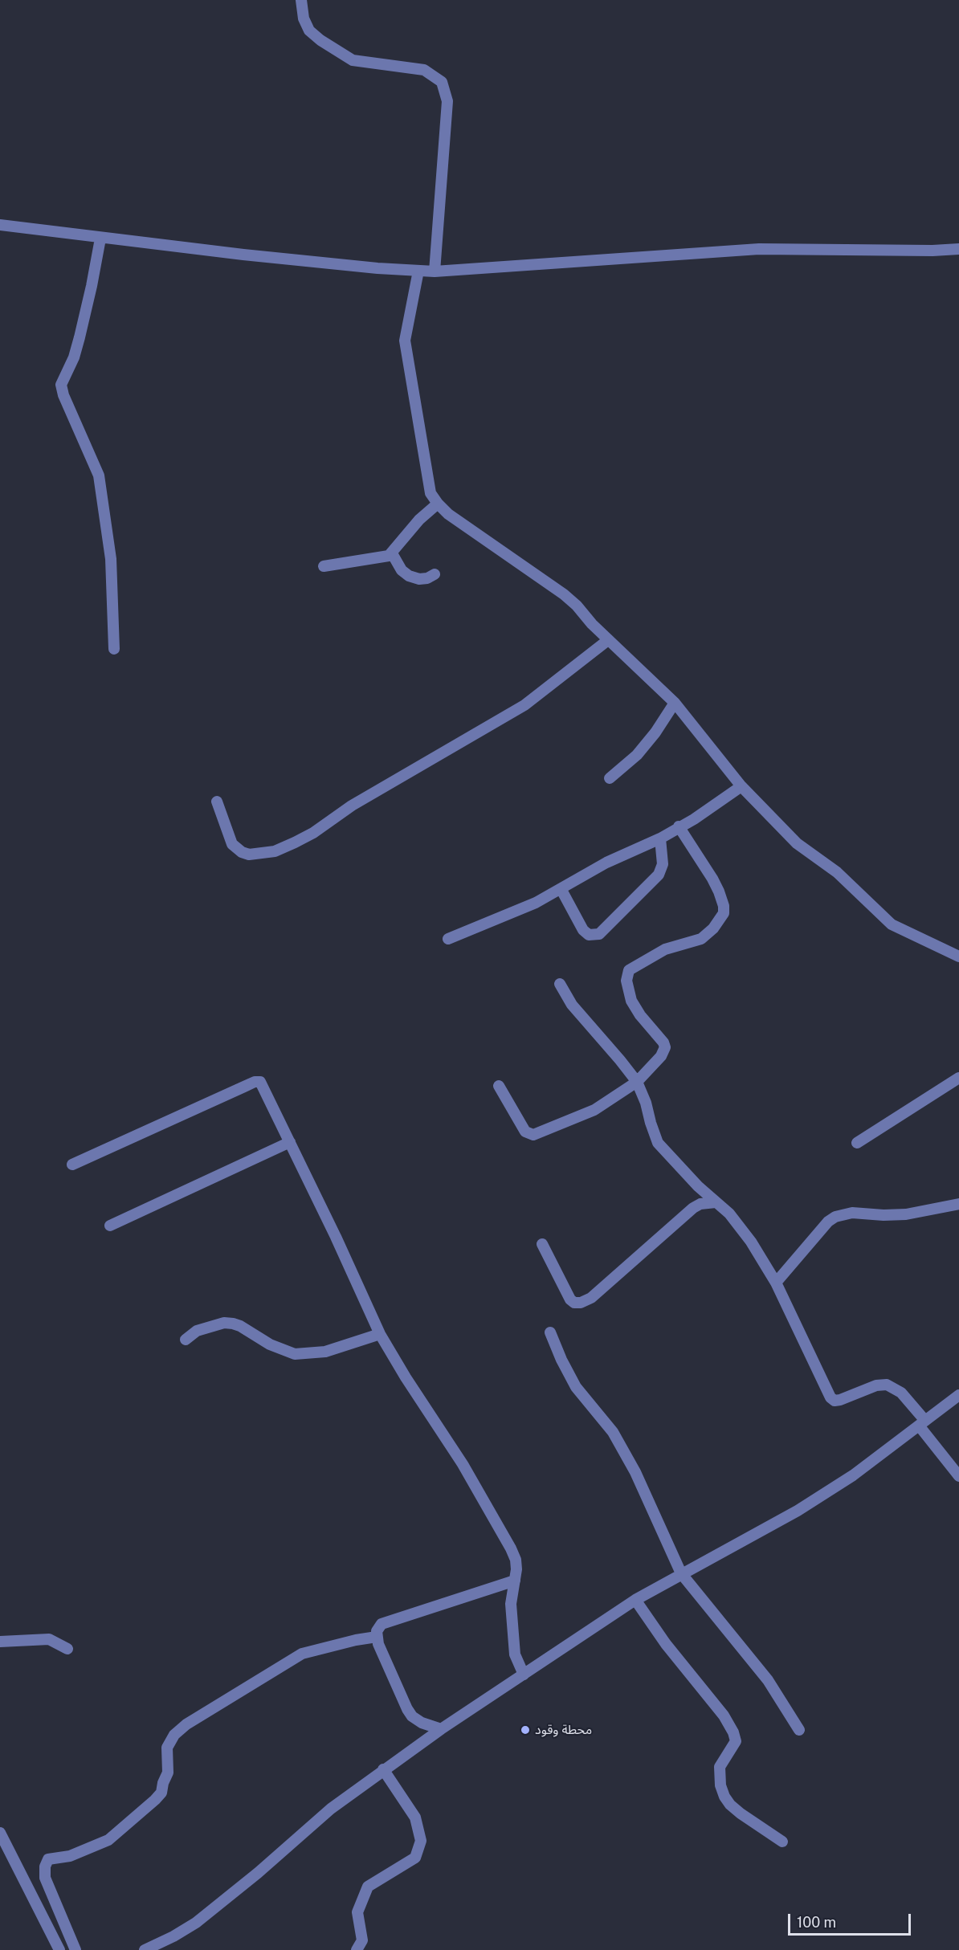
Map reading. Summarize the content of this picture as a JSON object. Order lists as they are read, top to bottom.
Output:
{
  "places": ["محطة وقود"],
  "scale_bar": "100 m"
}
